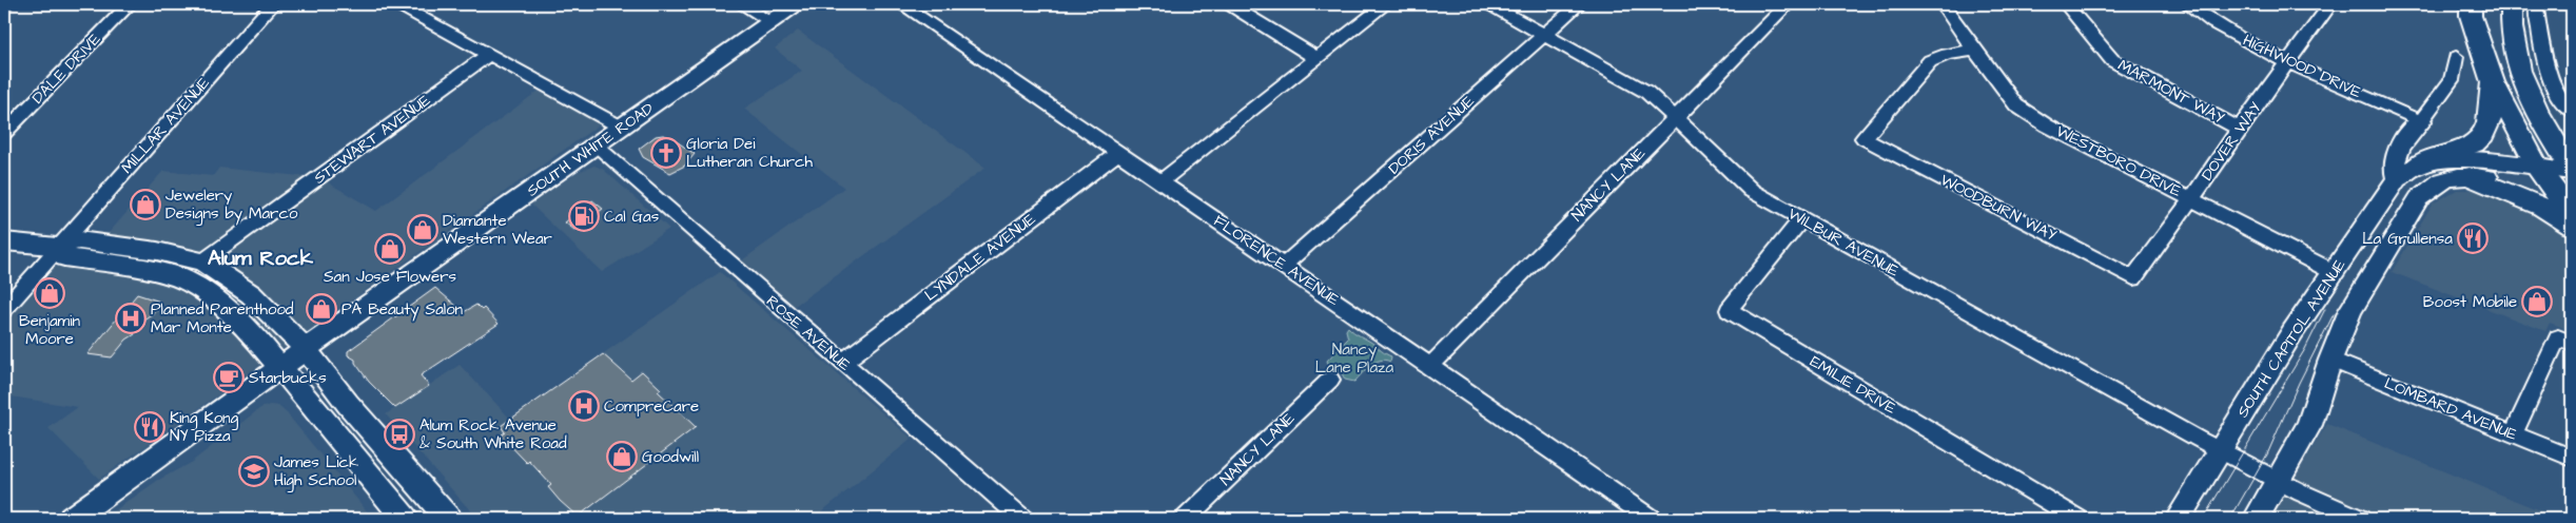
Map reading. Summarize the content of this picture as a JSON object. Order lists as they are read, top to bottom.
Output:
{
  "streets": {
    "main road": ["SOUTH WHITE ROAD", "SOUTH CAPITOL AVENUE"],
    "street": [
      "HIGHWOOD DRIVE",
      "DALE DRIVE",
      "MARMONT WAY",
      "MILLAR AVENUE",
      "DORIS AVENUE",
      "STEWART AVENUE",
      "DOVER WAY",
      "WESTBORO DRIVE",
      "NANCY LANE",
      "WOODBURN WAY",
      "WILBUR AVENUE",
      "LYNDALE AVENUE",
      "FLORENCE AVENUE",
      "ROSE AVENUE",
      "EMILIE DRIVE",
      "LOMBARD AVENUE"
    ]
  },
  "crossings": [
    ["HIGHWOOD DRIVE", "DOVER WAY"],
    ["MARMONT WAY", "DOVER WAY"],
    ["DORIS AVENUE", "WILBUR AVENUE"],
    ["DORIS AVENUE", "FLORENCE AVENUE"],
    ["DOVER WAY", "WESTBORO DRIVE"],
    ["DOVER WAY", "WOODBURN WAY"],
    ["SOUTH WHITE ROAD", "ROSE AVENUE"],
    ["WESTBORO DRIVE", "WOODBURN WAY"],
    ["WESTBORO DRIVE", "SOUTH CAPITOL AVENUE"],
    ["NANCY LANE", "WILBUR AVENUE"],
    ["NANCY LANE", "FLORENCE AVENUE"],
    ["WILBUR AVENUE", "SOUTH CAPITOL AVENUE"],
    ["WILBUR AVENUE", "EMILIE DRIVE"],
    ["LYNDALE AVENUE", "FLORENCE AVENUE"],
    ["LYNDALE AVENUE", "ROSE AVENUE"]
  ],
  "districts": ["Alum Rock"],
  "parks": ["Nancy Lane Plaza"],
  "places": {
    "church": ["Gloria Dei Lutheran Church"],
    "shop": [
      "Jewelery Designs by Marco",
      "Diamante Western Wear",
      "San Jose Flowers",
      "Benjamin Moore",
      "Boost Mobile",
      "PA Beauty Salon",
      "Goodwill"
    ],
    "fuel station": ["Cal Gas"],
    "restaurant": ["La Grullensa", "King Kong NY Pizza"],
    "hospital": ["Planned Parenthood Mar Monte", "CompreCare"],
    "cafe": ["Starbucks"],
    "bus stop": ["Alum Rock Avenue & South White Road"],
    "school or university": ["James Lick High School"]
  }
}
